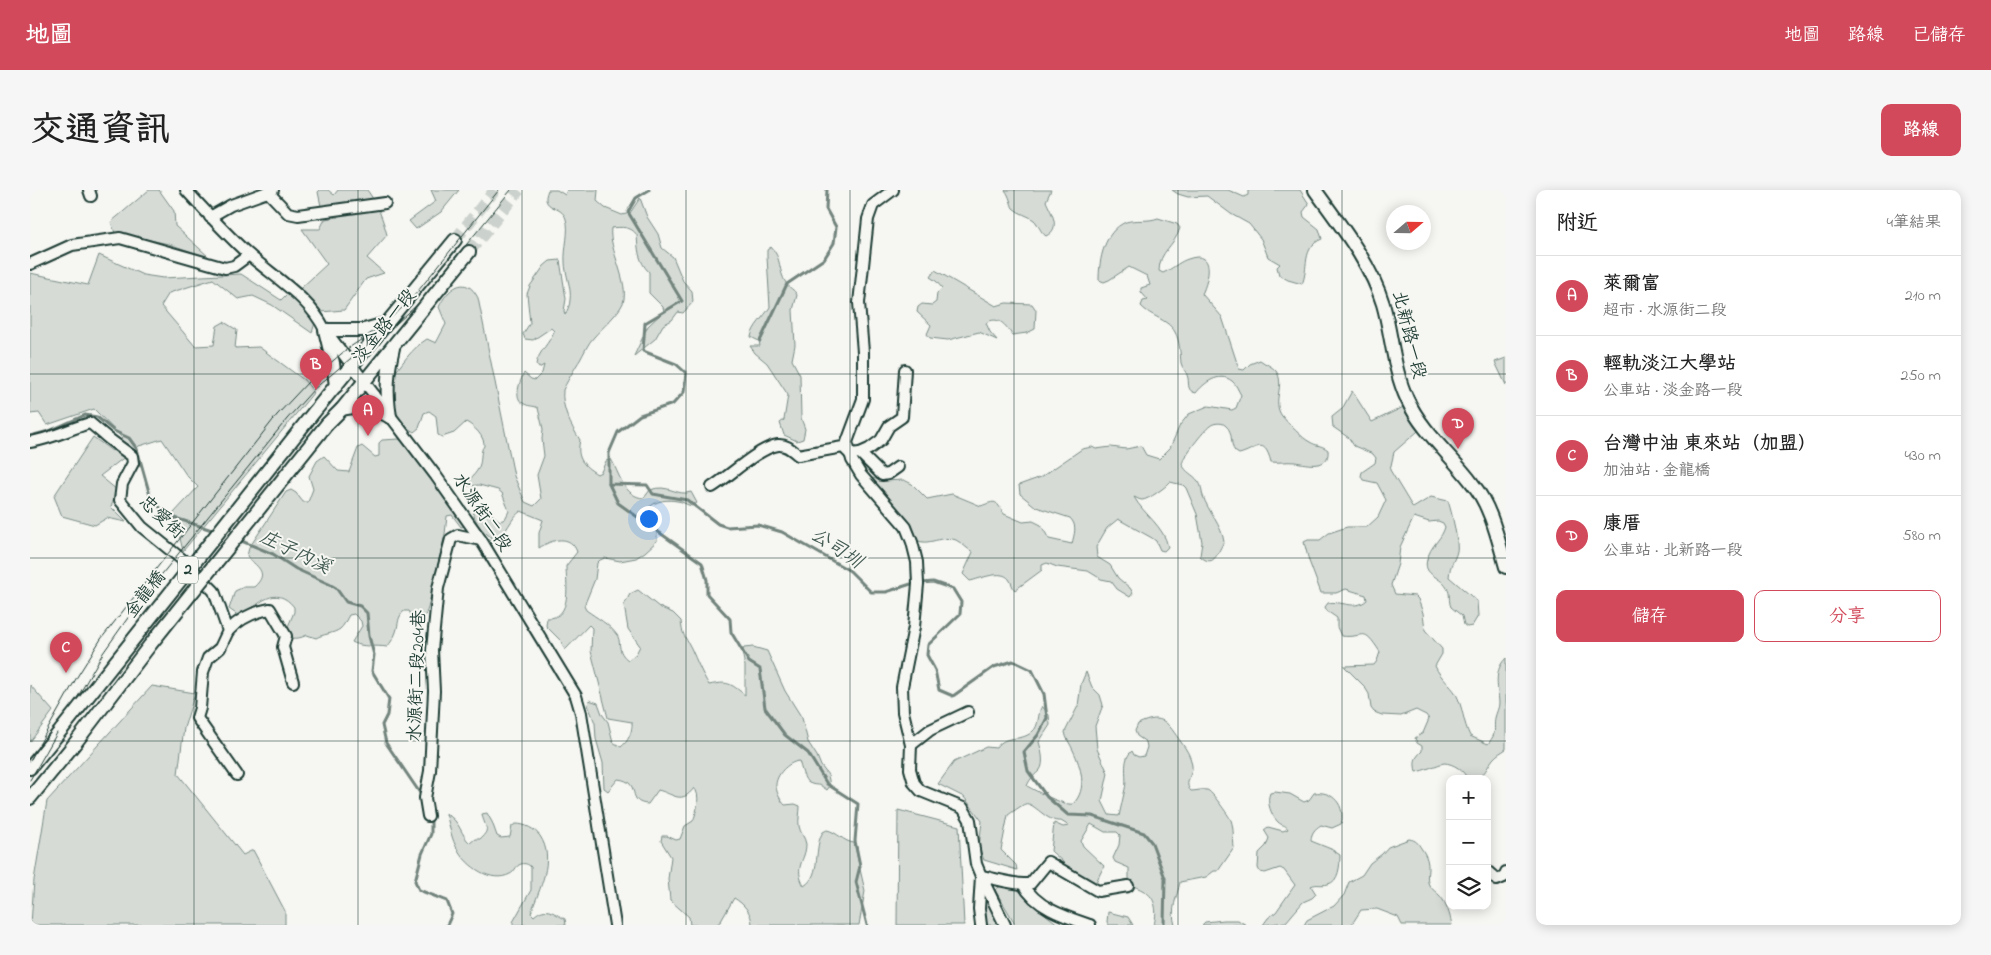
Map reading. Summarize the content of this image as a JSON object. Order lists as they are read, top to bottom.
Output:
{
  "streets": {
    "main road": [
      "淡金路一段",
      "北新路一段",
      "2",
      "金龍橋"
    ],
    "street": ["水源街二段", "忠愛街", "水源街二段204巷"]
  },
  "crossings": [
    ["淡金路一段", "水源街二段"],
    ["淡金路一段", "金龍橋"],
    ["水源街二段", "水源街二段204巷"]
  ],
  "water": ["公司圳", "庄子內溪"],
  "north": "right",
  "page": {
    "header": "地圖",
    "nav": ["地圖", "路線", "已儲存"],
    "title": "交通資訊",
    "buttons": [
      "路線",
      ["儲存", "分享"]
    ],
    "heading": ["附近", "4筆結果"],
    "list": [
      {
        "mark": "A",
        "name": "萊爾富",
        "note": "超市 · 水源街二段",
        "value": "210 m"
      },
      {
        "mark": "B",
        "name": "輕軌淡江大學站",
        "note": "公車站 · 淡金路一段",
        "value": "250 m"
      },
      {
        "mark": "C",
        "name": "台灣中油 東來站（加盟）",
        "note": "加油站 · 金龍橋",
        "value": "430 m"
      },
      {
        "mark": "D",
        "name": "康厝",
        "note": "公車站 · 北新路一段",
        "value": "580 m"
      }
    ],
    "pins": [
      "B",
      "A",
      "D",
      "C"
    ],
    "map_buttons": ["+", "−"]
  }
}
